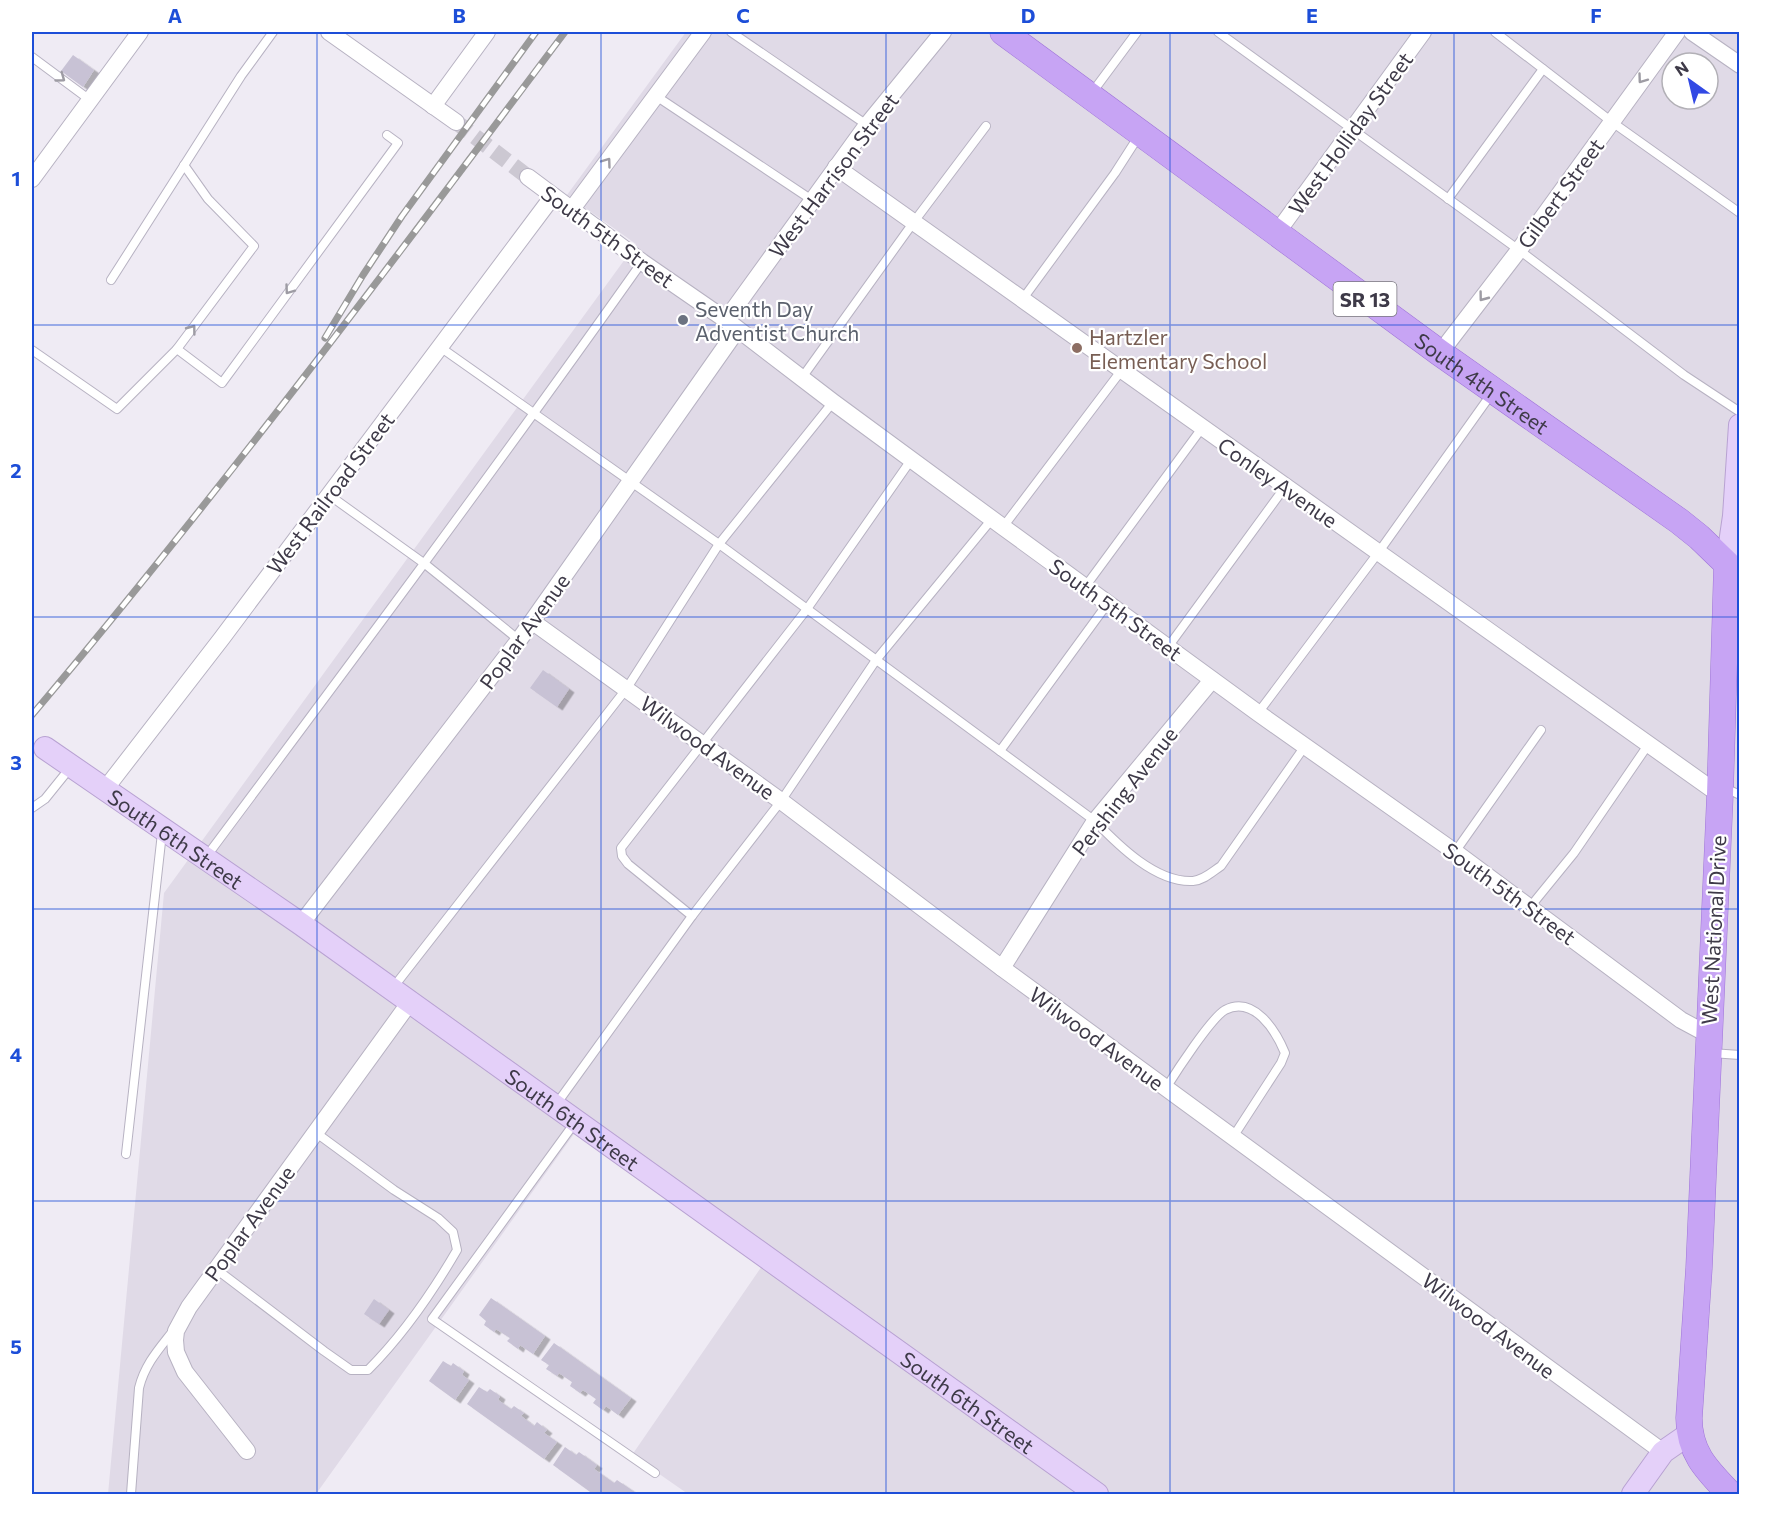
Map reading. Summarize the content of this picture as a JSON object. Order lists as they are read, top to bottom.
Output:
{
  "streets": {
    "main road": ["SR 13", "South 4th Street", "West National Drive"],
    "street": [
      "West Holliday Street",
      "West Harrison Street",
      "Gilbert Street",
      "South 5th Street",
      "Conley Avenue",
      "West Railroad Street",
      "Poplar Avenue",
      "Wilwood Avenue",
      "Pershing Avenue",
      "South 6th Street"
    ]
  },
  "crossings": [
    ["West Holliday Street", "South 4th Street"],
    ["West Harrison Street", "South 5th Street"],
    ["West Harrison Street", "Conley Avenue"],
    ["West Harrison Street", "Poplar Avenue"],
    ["Gilbert Street", "South 4th Street"],
    ["South 5th Street", "West Railroad Street"],
    ["South 5th Street", "Poplar Avenue"],
    ["South 5th Street", "Pershing Avenue"],
    ["South 5th Street", "West National Drive"],
    ["South 4th Street", "West National Drive"],
    ["Conley Avenue", "West National Drive"],
    ["West Railroad Street", "South 6th Street"],
    ["Poplar Avenue", "Wilwood Avenue"],
    ["Poplar Avenue", "South 6th Street"],
    ["Wilwood Avenue", "Pershing Avenue"]
  ],
  "one_way": ["Gilbert Street"],
  "places": ["Seventh Day Adventist Church", "Hartzler Elementary School"],
  "north": "top left",
  "grid": {
    "columns": [
      "A",
      "B",
      "C",
      "D",
      "E",
      "F"
    ],
    "rows": [
      "1",
      "2",
      "3",
      "4",
      "5"
    ]
  }
}
